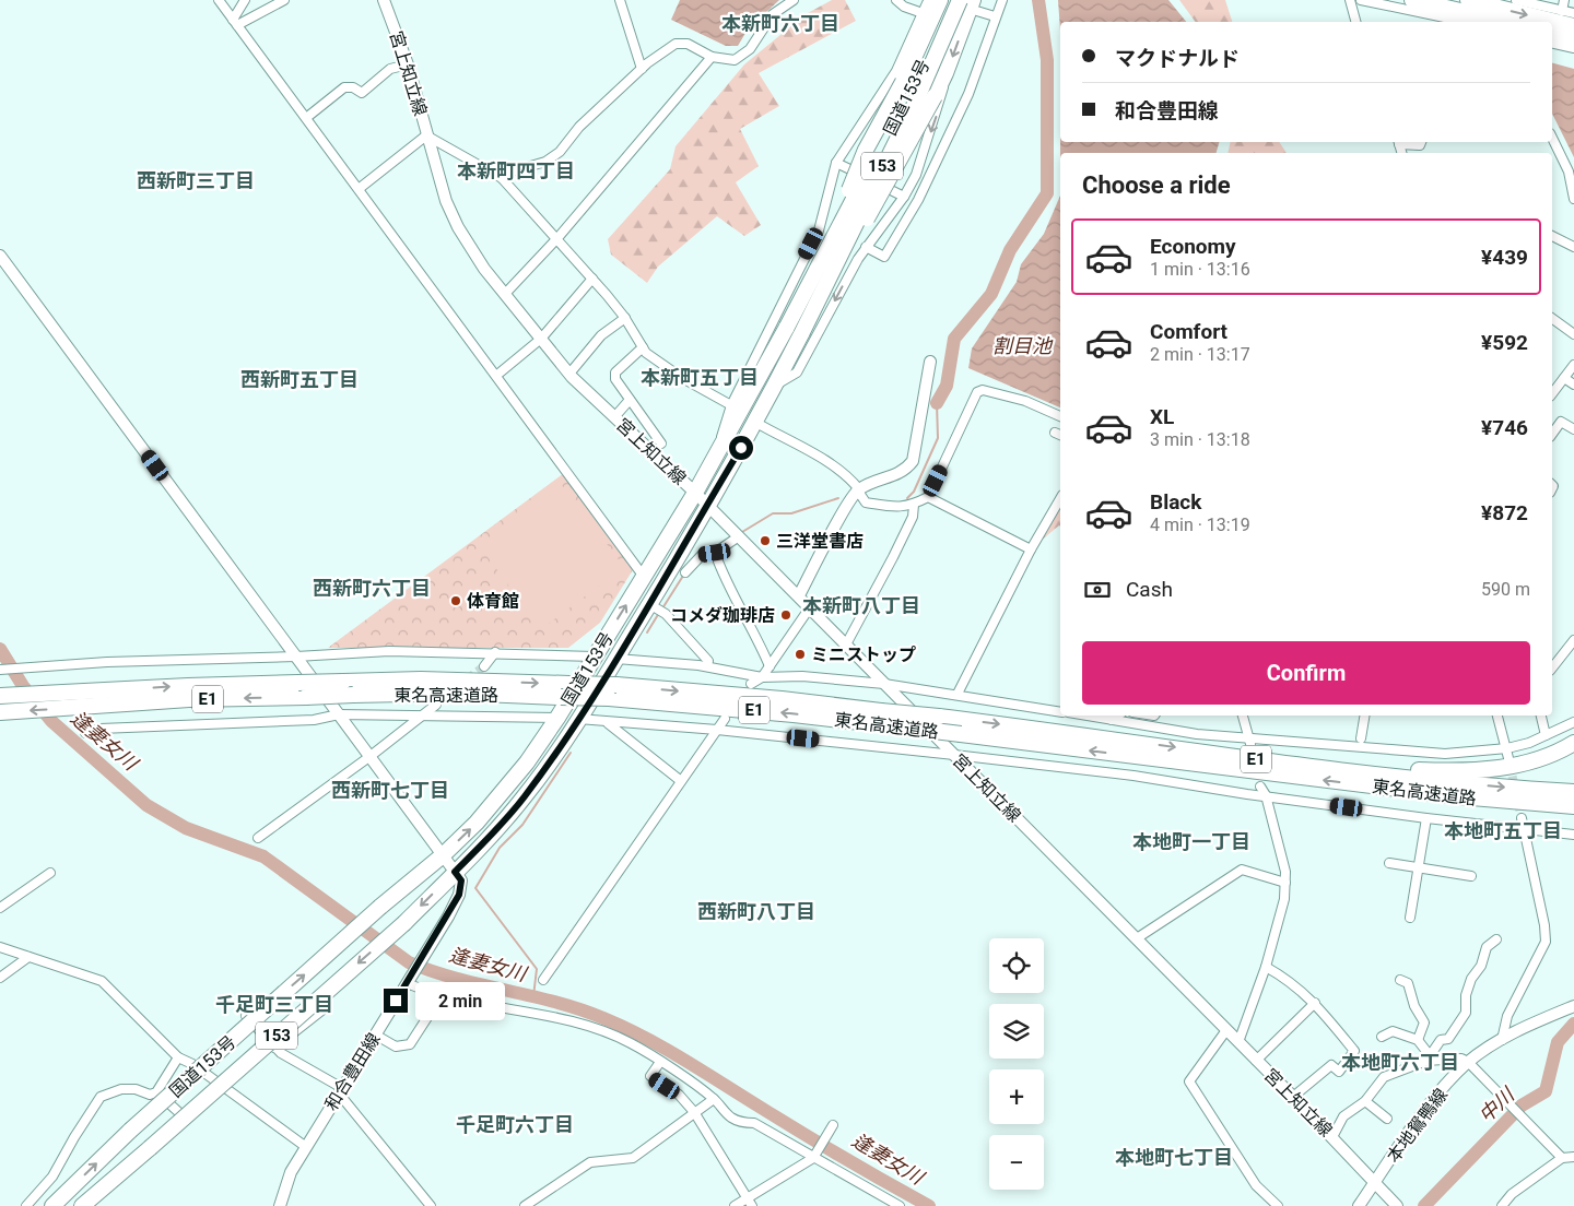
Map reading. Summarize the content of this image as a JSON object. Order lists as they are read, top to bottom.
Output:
{
  "streets": {
    "highway": [
      "国道153号",
      "153",
      "東名高速道路",
      "E1"
    ],
    "main road": ["宮上知立線", "和合豊田線", "本地鴛鴨線"]
  },
  "crossings": [
    ["宮上知立線", "国道153号"],
    ["宮上知立線", "本地鴛鴨線"],
    ["国道153号", "153"],
    ["国道153号", "和合豊田線"]
  ],
  "districts": [
    "本新町六丁目",
    "本新町四丁目",
    "西新町三丁目",
    "本新町五丁目",
    "西新町五丁目",
    "西新町六丁目",
    "本新町八丁目",
    "西新町七丁目",
    "本地町五丁目",
    "本地町一丁目",
    "西新町八丁目",
    "千足町三丁目",
    "本地町六丁目",
    "千足町六丁目",
    "本地町七丁目"
  ],
  "water": ["割目池", "逢妻女川", "中川"],
  "places": [
    "三洋堂書店",
    "体育館",
    "コメダ珈琲店",
    "ミニストップ"
  ],
  "page": {
    "banner": ["マクドナルド", "和合豊田線"],
    "heading": "Choose a ride",
    "list": [
      {
        "name": "Economy",
        "note": "1 min · 13:16",
        "value": "¥439"
      },
      {
        "name": "Comfort",
        "note": "2 min · 13:17",
        "value": "¥592"
      },
      {
        "name": "XL",
        "note": "3 min · 13:18",
        "value": "¥746"
      },
      {
        "name": "Black",
        "note": "4 min · 13:19",
        "value": "¥872"
      }
    ],
    "pay": ["Cash", "590 m"],
    "buttons": "Confirm",
    "map_buttons": ["+", "−"],
    "bubble": "2 min"
  }
}
